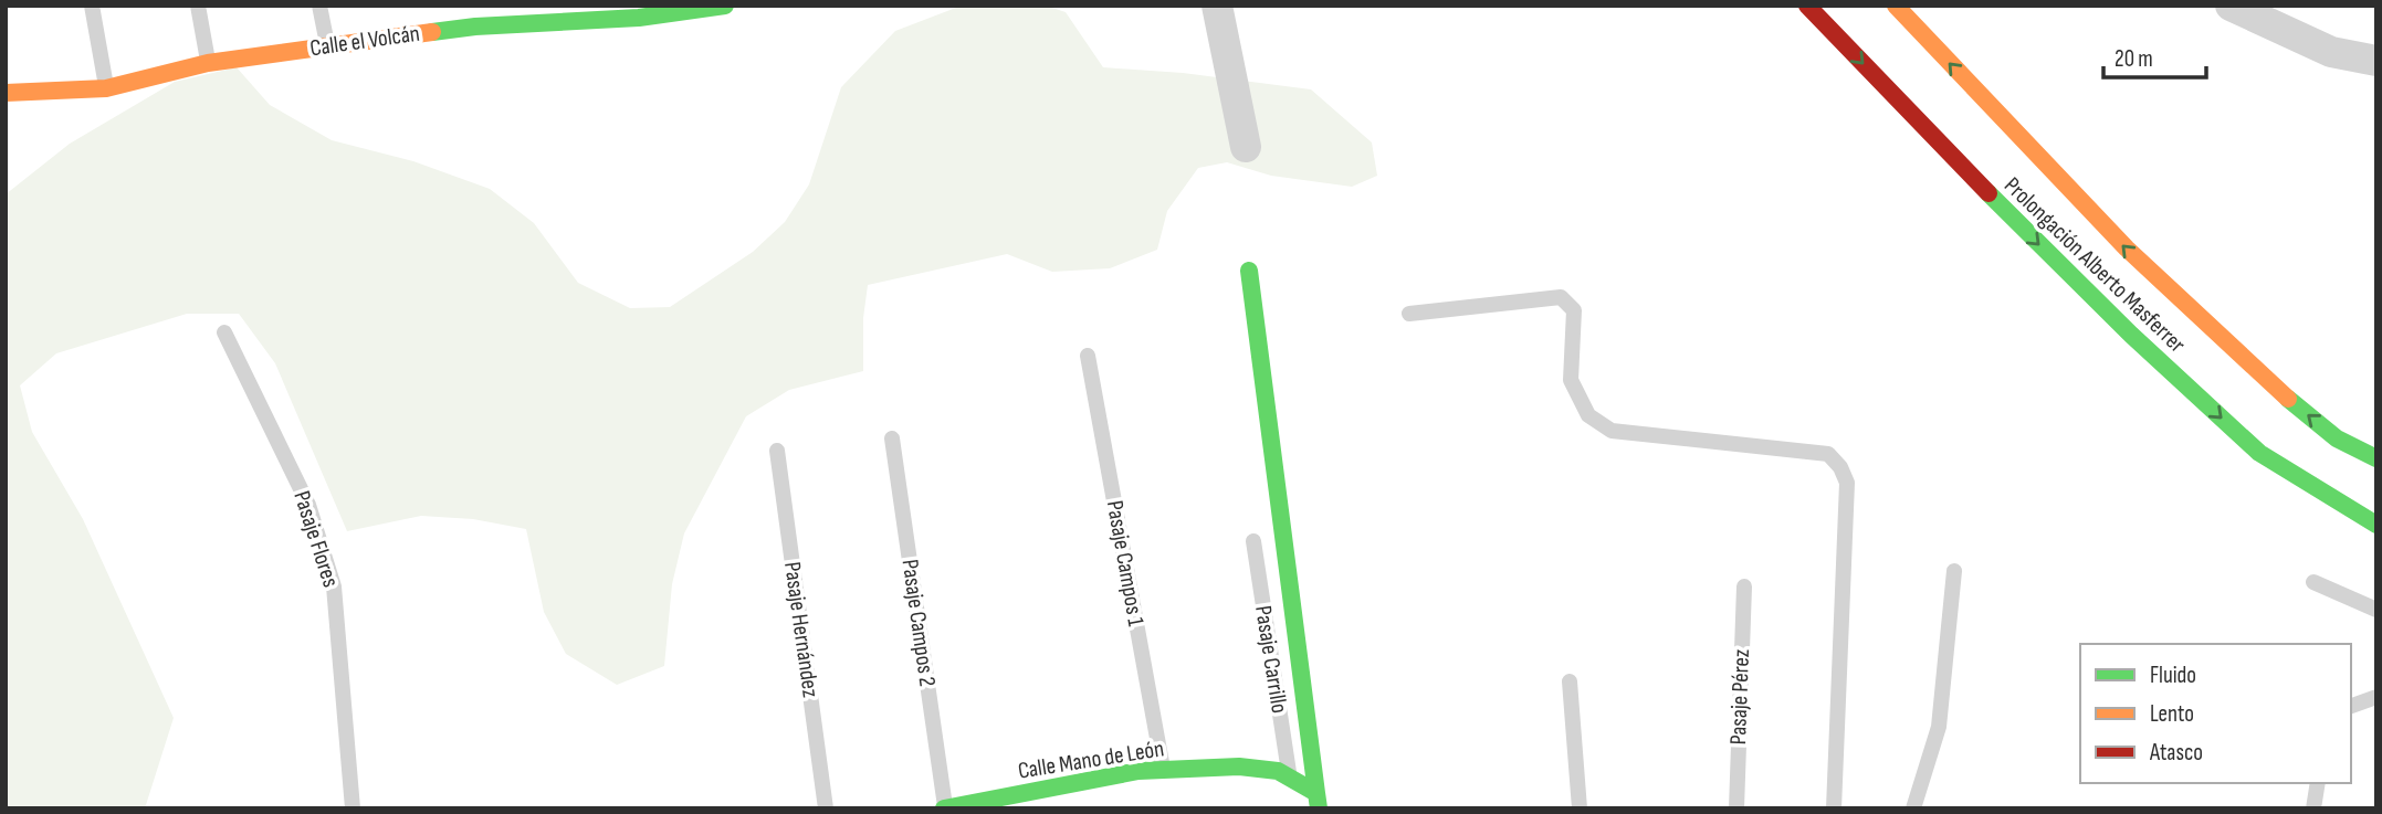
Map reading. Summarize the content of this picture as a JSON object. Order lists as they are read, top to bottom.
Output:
{
  "streets": {
    "street": ["Calle el Volcán", "Prolongación Alberto Masferrer", "Calle Mano de León"],
    "lane": [
      "Pasaje Flores",
      "Pasaje Campos 1",
      "Pasaje Campos 2",
      "Pasaje Hernández",
      "Pasaje Carrillo",
      "Pasaje Pérez"
    ]
  },
  "crossings": [
    ["Pasaje Campos 1", "Calle Mano de León"],
    ["Pasaje Campos 2", "Calle Mano de León"],
    ["Pasaje Carrillo", "Calle Mano de León"]
  ],
  "legend": ["Fluido", "Lento", "Atasco"],
  "scale_bar": "20 m"
}
